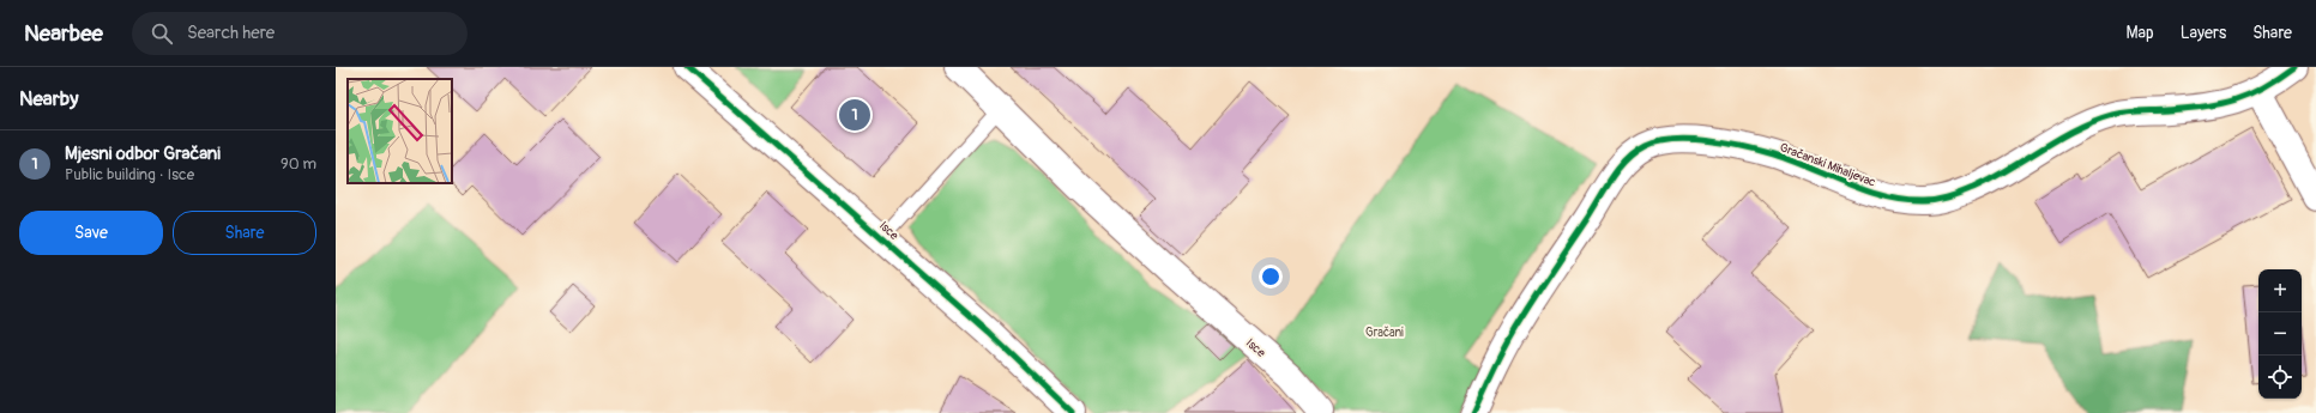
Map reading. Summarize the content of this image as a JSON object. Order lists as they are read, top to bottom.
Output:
{
  "streets": {
    "street": ["Gračanski Mihaljevac", "Isce"]
  },
  "parks": ["Gračani"],
  "page": {
    "header": "Nearbee",
    "search": "Search here",
    "nav": ["Map", "Layers", "Share"],
    "heading": "Nearby",
    "pins": "1",
    "list": [
      {
        "mark": "1",
        "name": "Mjesni odbor Gračani",
        "note": "Public building · Isce",
        "value": "90 m"
      }
    ],
    "buttons": ["Save", "Share"],
    "map_buttons": ["+", "−"]
  }
}
